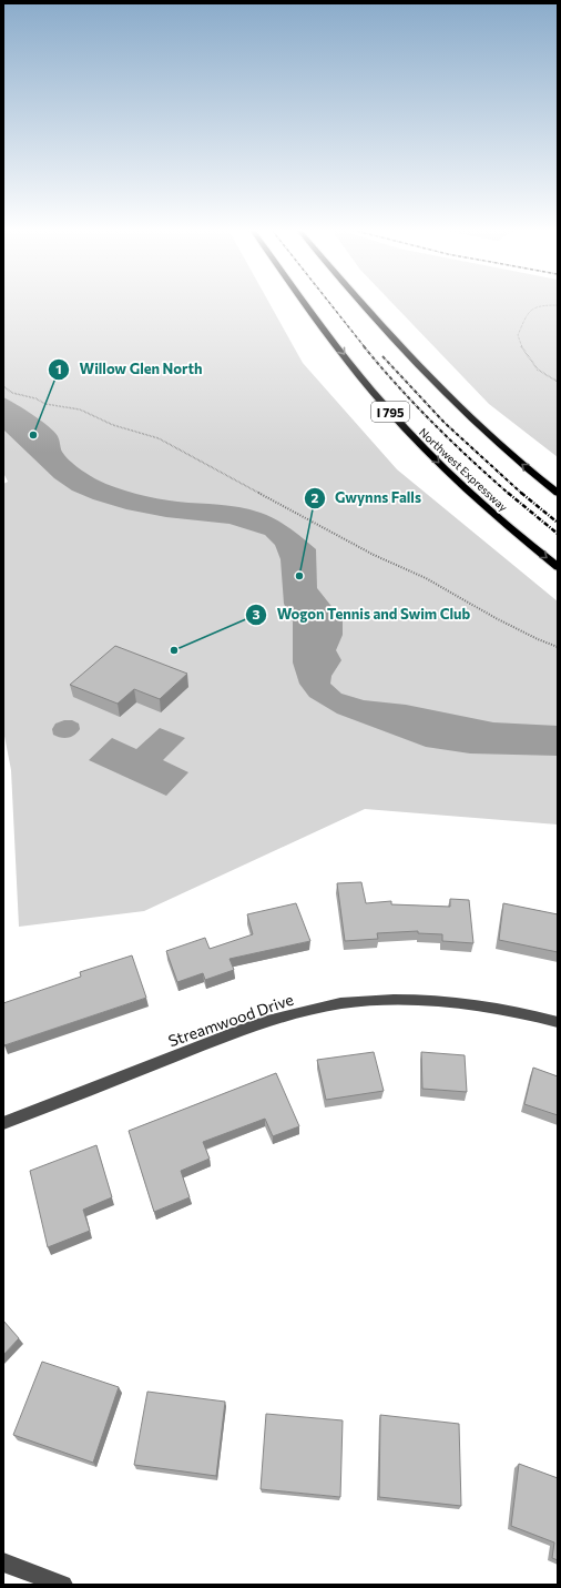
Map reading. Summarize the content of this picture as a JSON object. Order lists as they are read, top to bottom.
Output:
{
  "streets": {
    "highway": ["I 795", "Northwest Expressway"],
    "street": ["Streamwood Drive"]
  },
  "places": ["Willow Glen North", "Gwynns Falls", "Wogon Tennis and Swim Club"]
}
